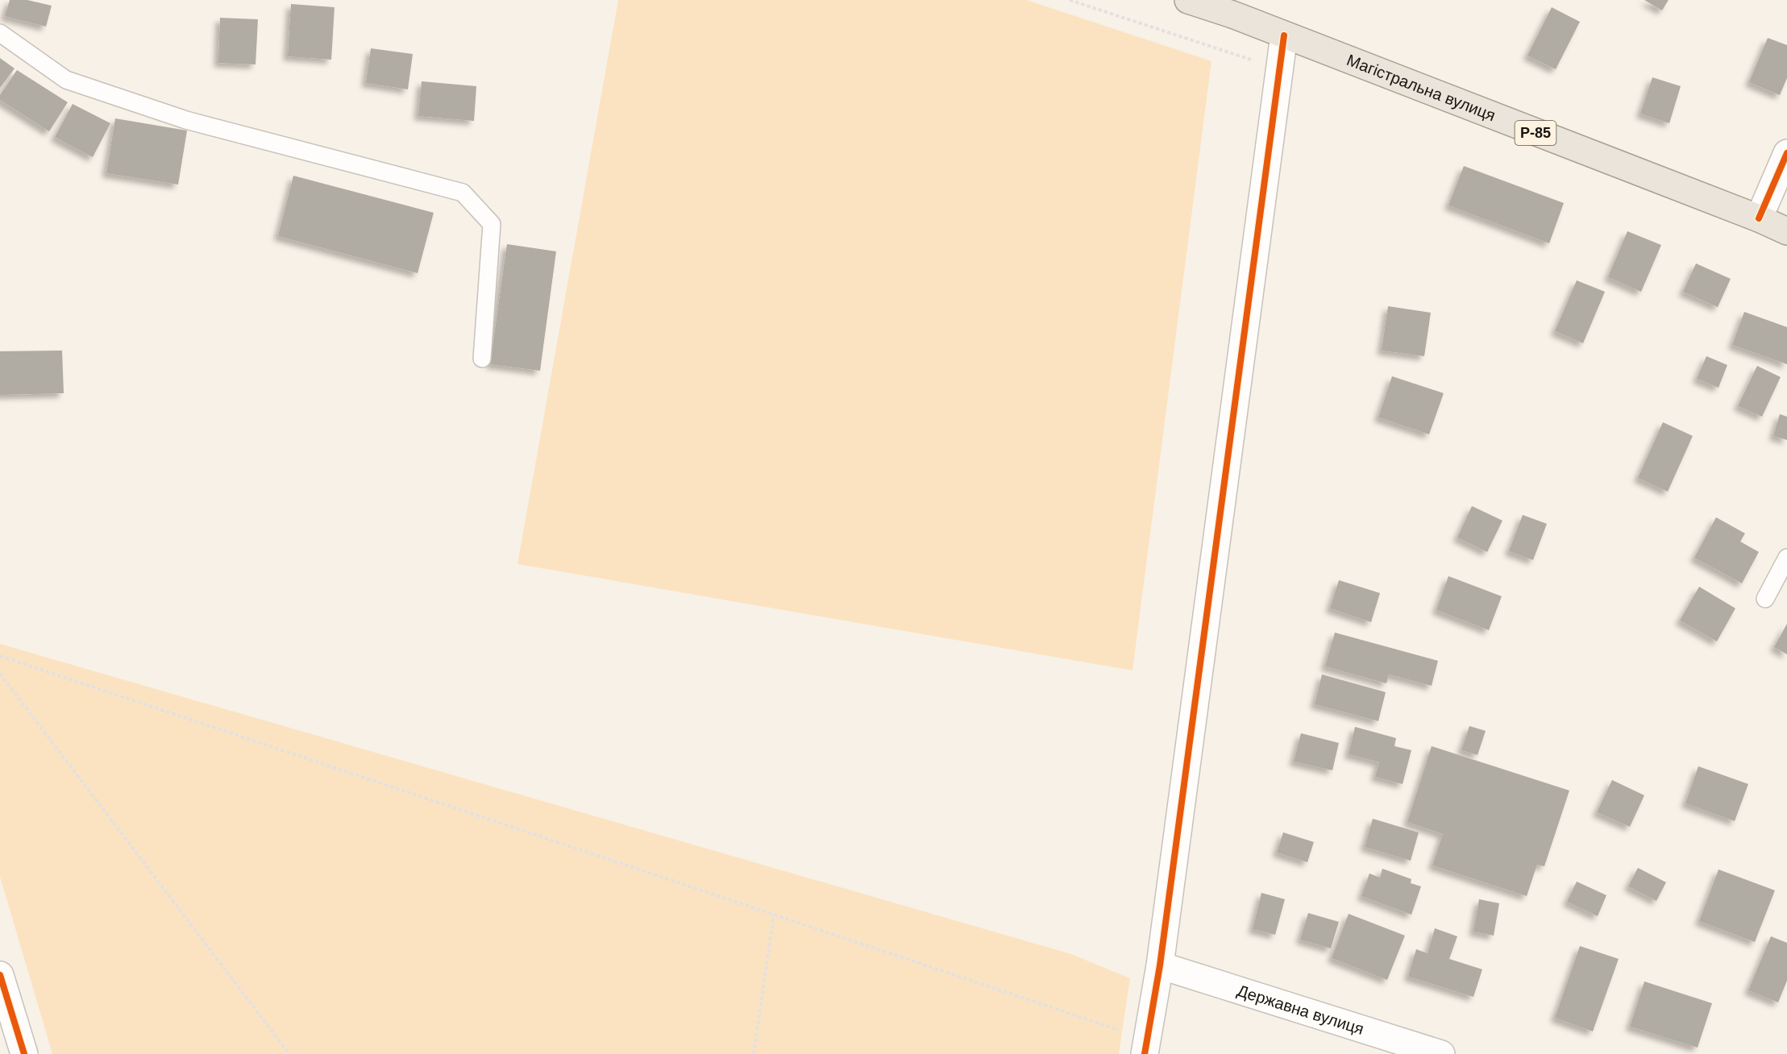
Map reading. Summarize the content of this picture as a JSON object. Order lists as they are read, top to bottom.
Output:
{
  "streets": {
    "main road": ["Магістральна вулиця", "Р-85"],
    "street": ["Державна вулиця"]
  }
}
